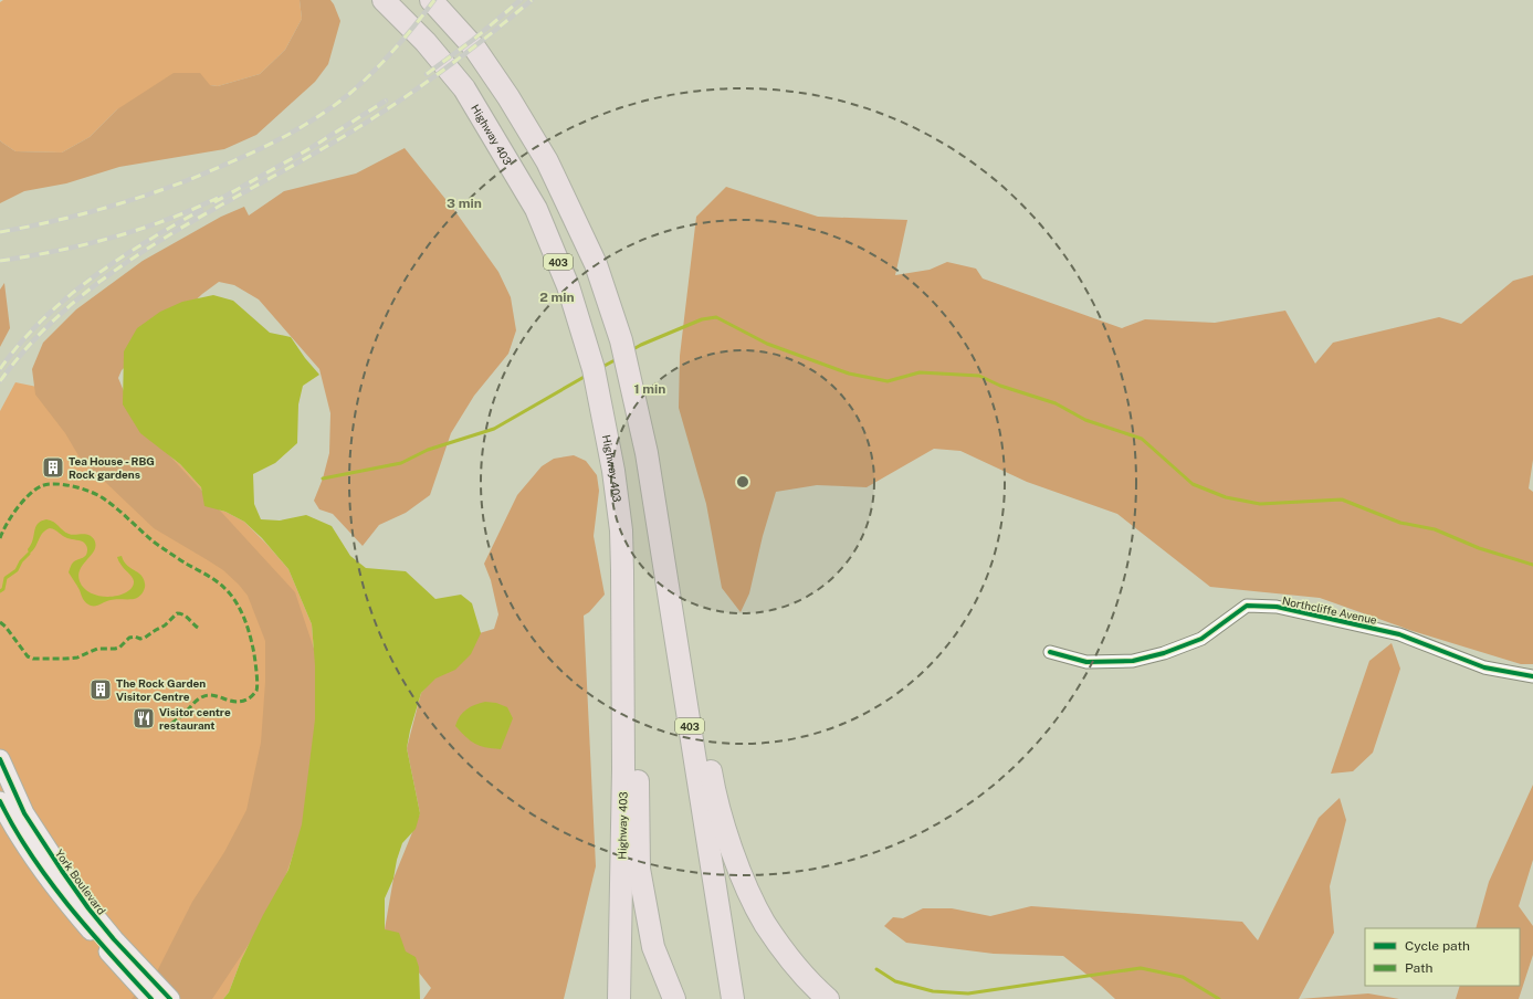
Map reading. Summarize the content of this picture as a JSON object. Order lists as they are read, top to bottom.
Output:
{
  "streets": {
    "highway": ["Highway 403", "403"],
    "main road": ["York Boulevard"],
    "street": ["Northcliffe Avenue"]
  },
  "places": {
    "building": ["Tea House - RBG Rock gardens", "The Rock Garden Visitor Centre"],
    "restaurant": ["Visitor centre restaurant"]
  },
  "legend": ["Cycle path", "Path"],
  "rings": ["3 min", "2 min", "1 min"]
}
